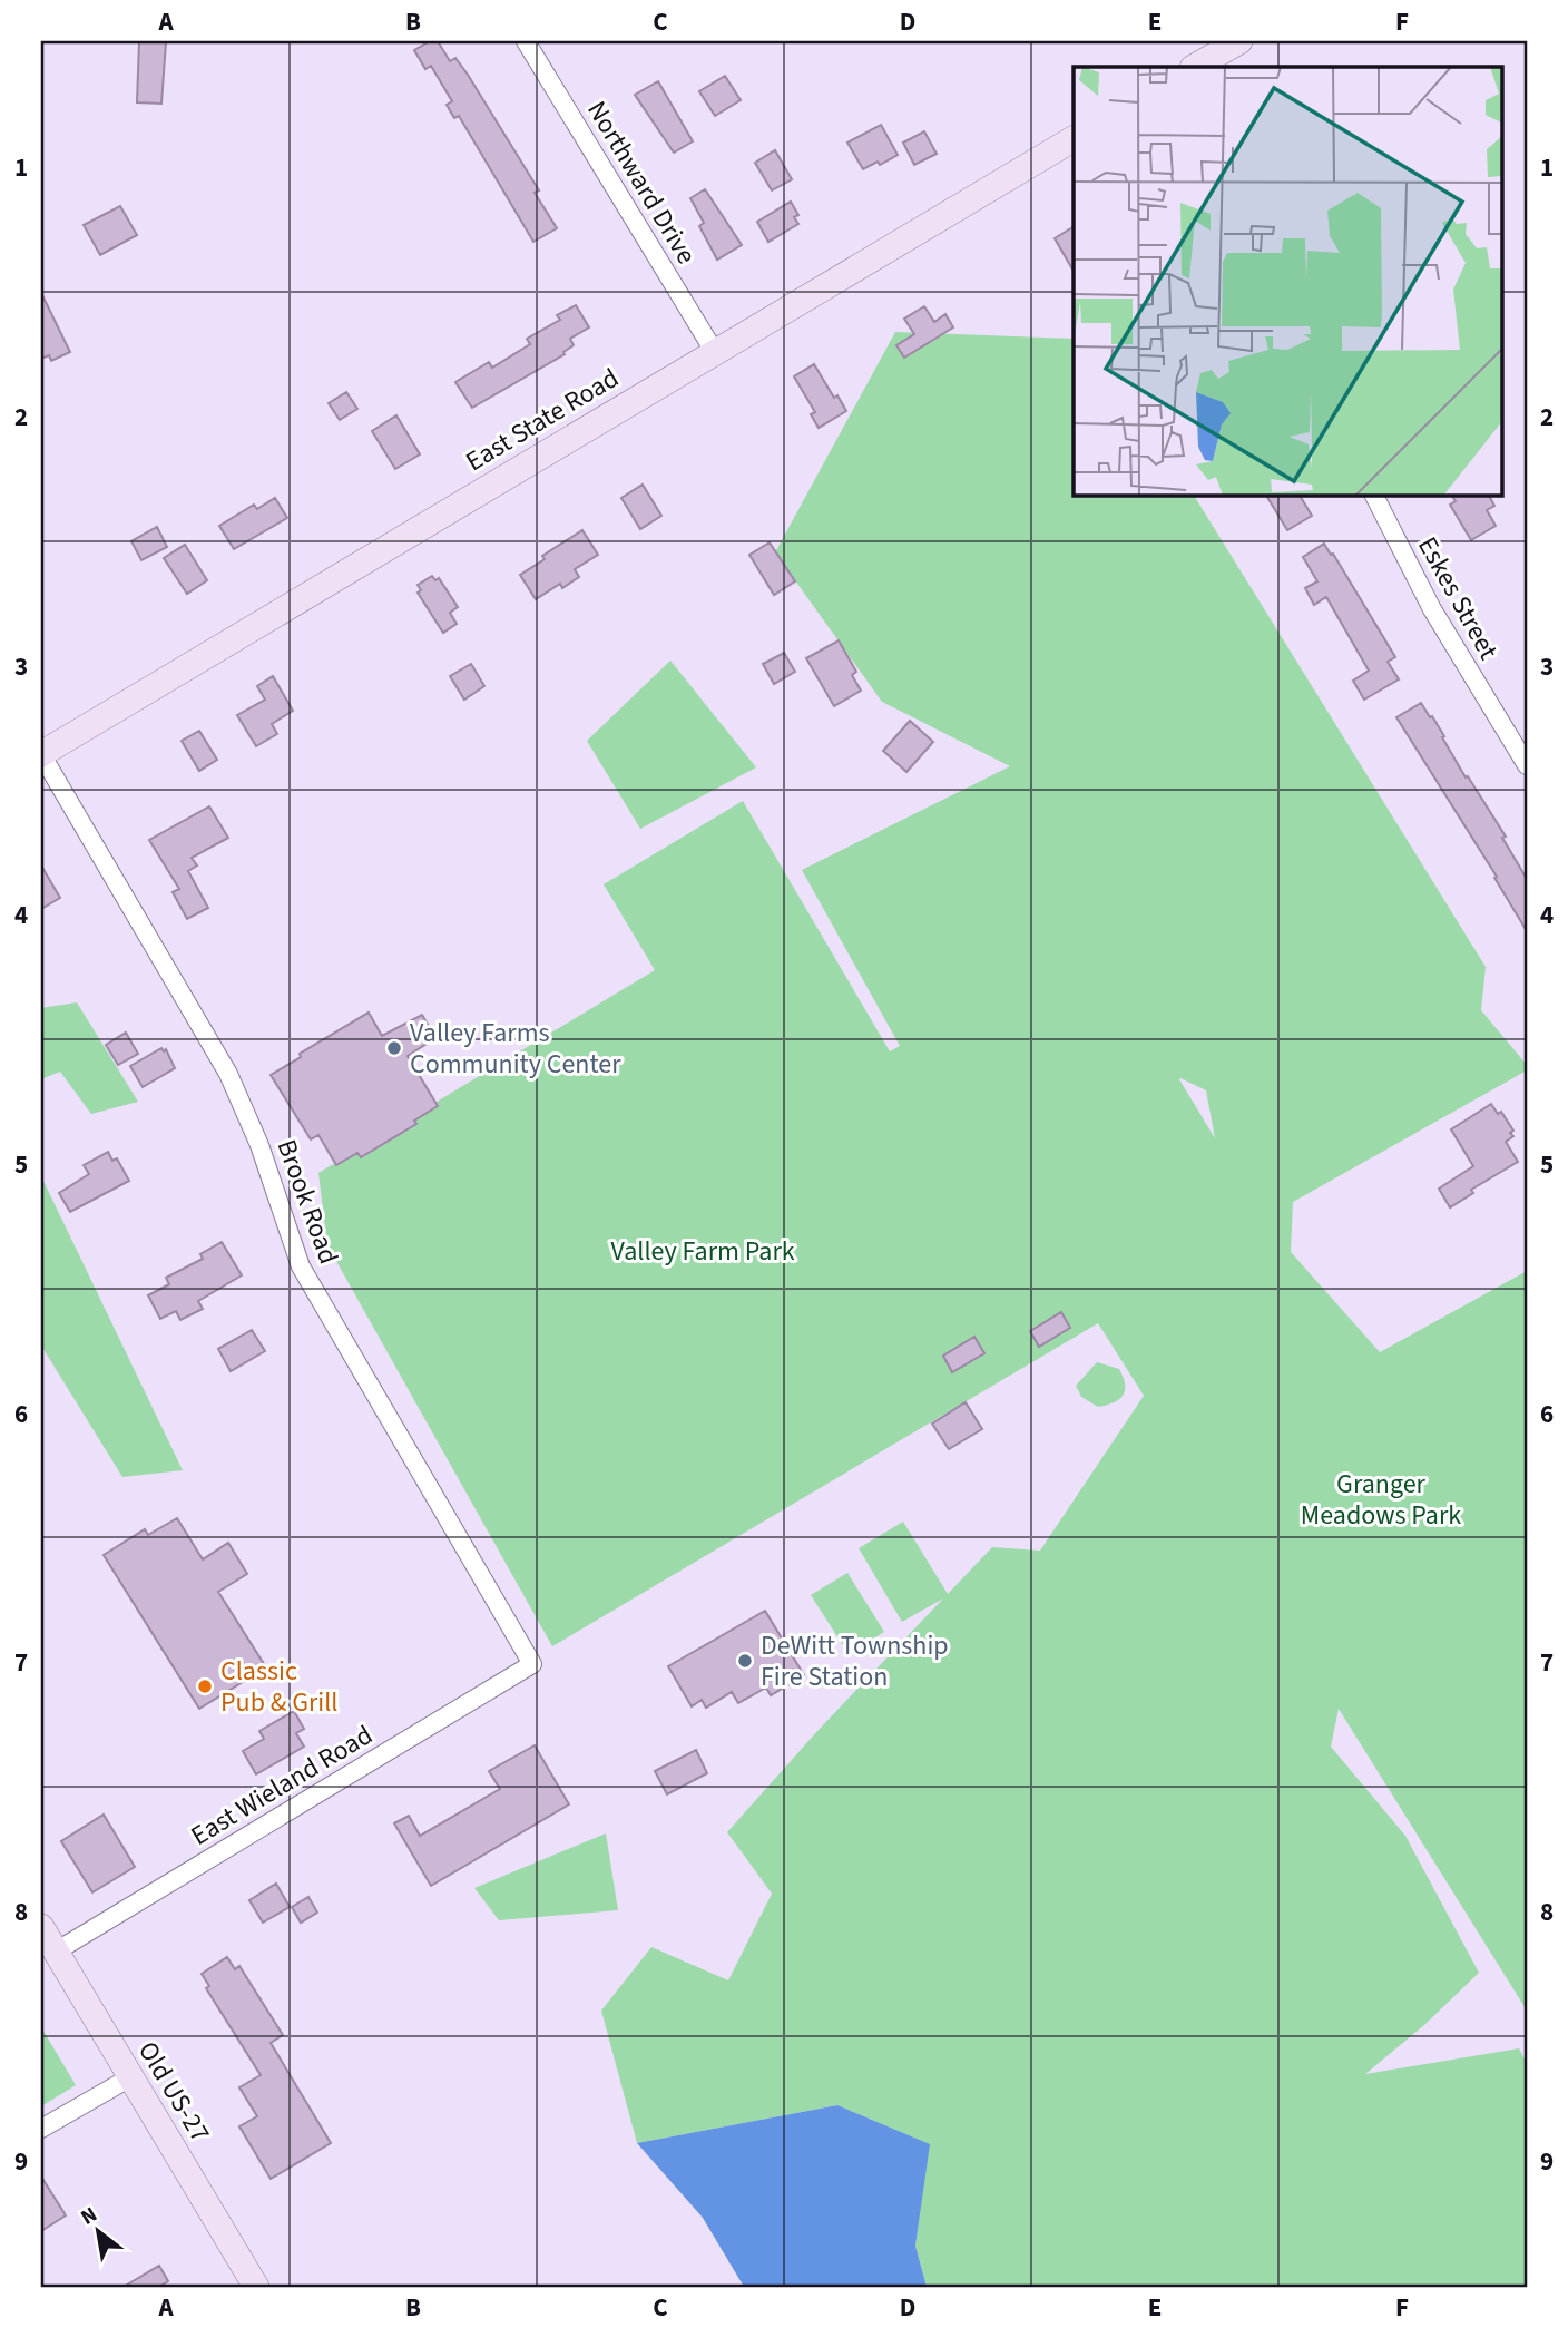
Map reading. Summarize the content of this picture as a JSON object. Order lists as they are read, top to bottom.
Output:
{
  "streets": {
    "street": [
      "Northward Drive",
      "East State Road",
      "Eskes Street",
      "Brook Road",
      "East Wieland Road",
      "Old US-27"
    ]
  },
  "crossings": [
    ["Northward Drive", "East State Road"],
    ["East State Road", "Brook Road"],
    ["Brook Road", "East Wieland Road"],
    ["East Wieland Road", "Old US-27"]
  ],
  "parks": ["Valley Farm Park", "Granger Meadows Park"],
  "places": ["Valley Farms Community Center", "DeWitt Township Fire Station", "Classic Pub & Grill"],
  "north": "top left",
  "grid": {
    "columns": [
      "A",
      "B",
      "C",
      "D",
      "E",
      "F"
    ],
    "rows": [
      "1",
      "2",
      "3",
      "4",
      "5",
      "6",
      "7",
      "8",
      "9"
    ]
  }
}
